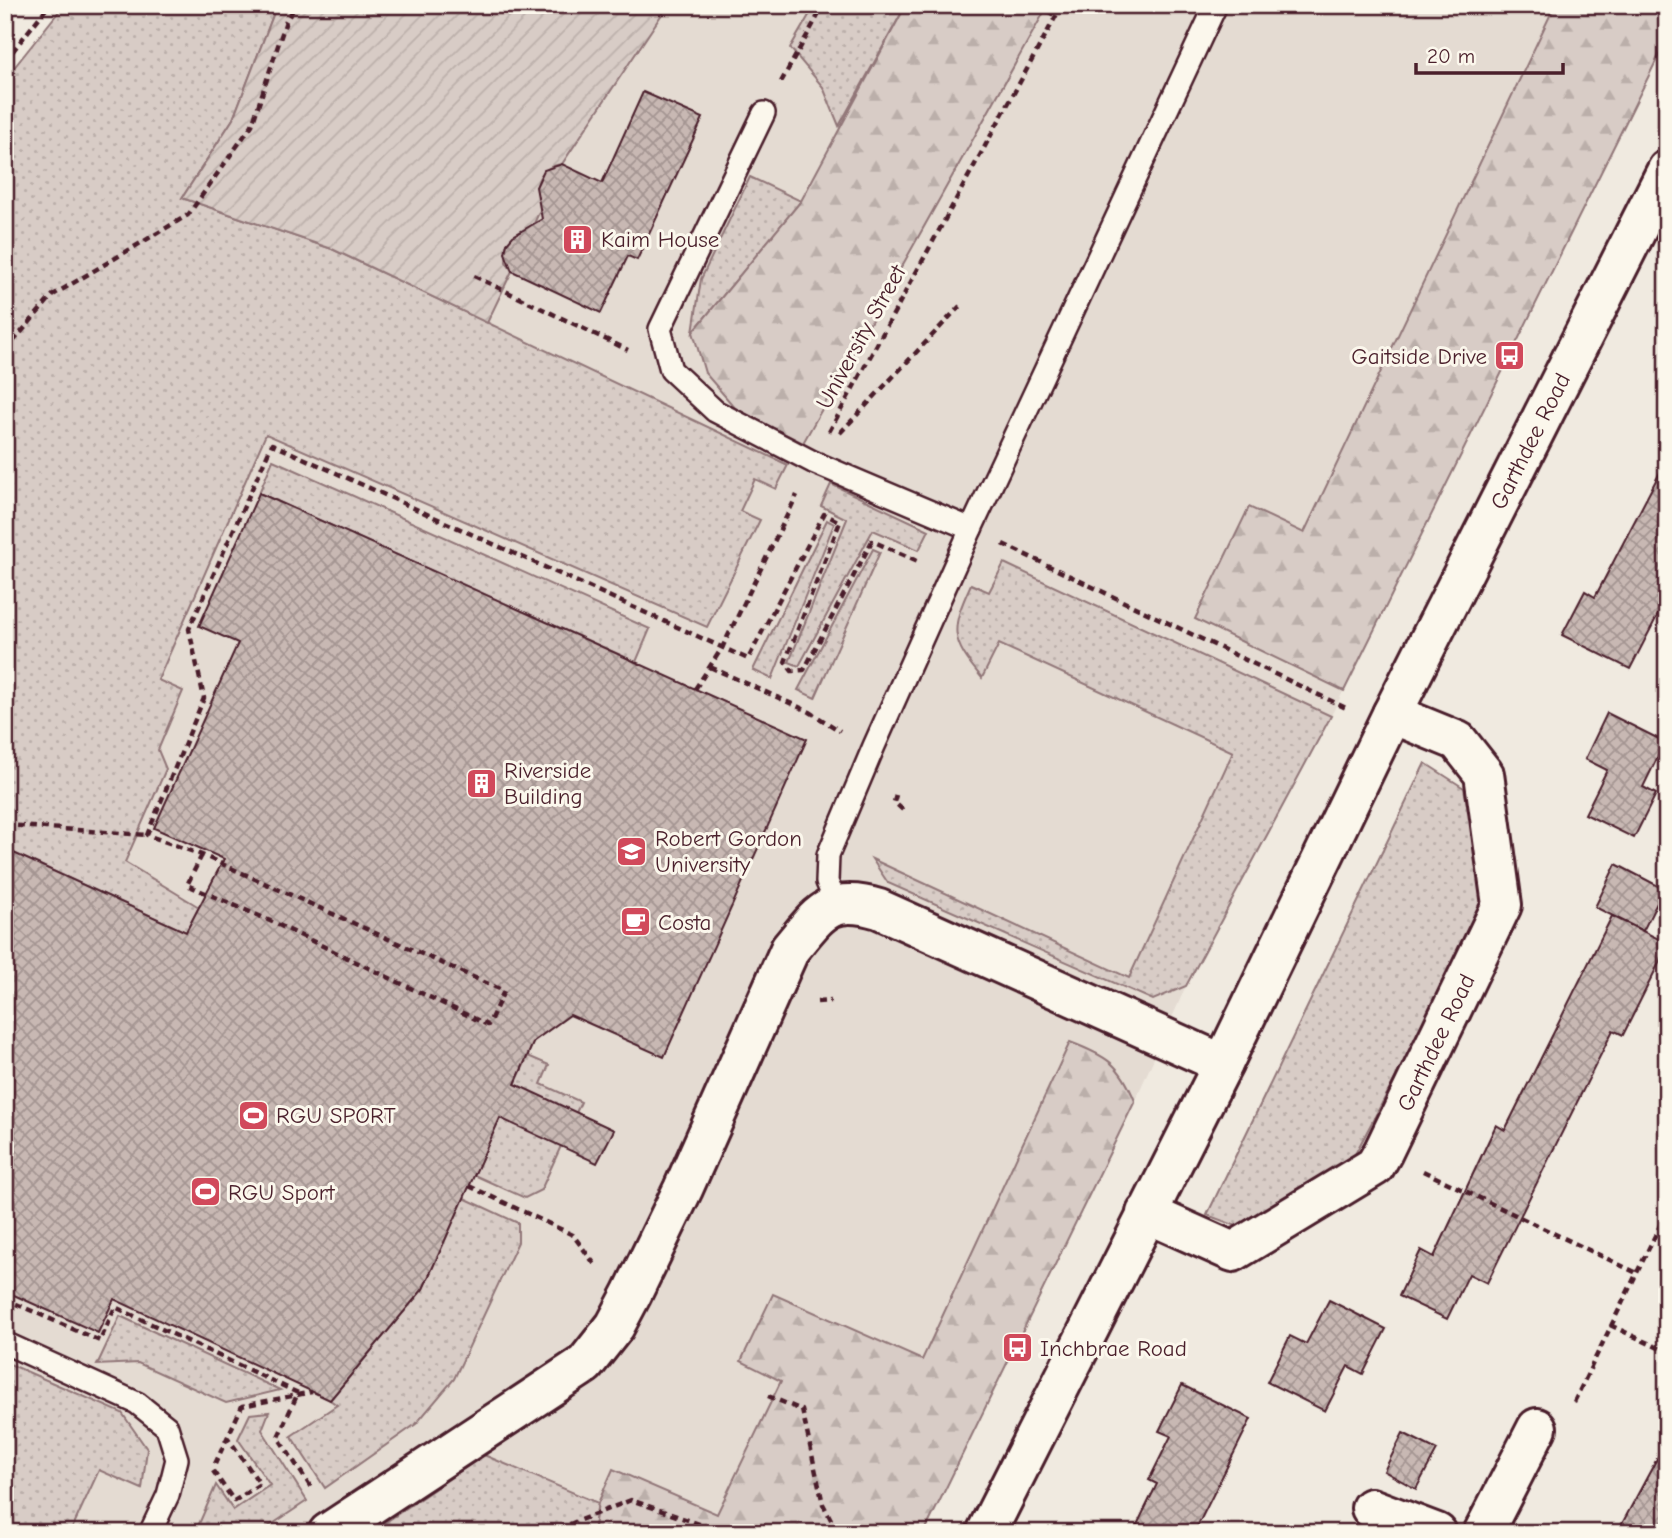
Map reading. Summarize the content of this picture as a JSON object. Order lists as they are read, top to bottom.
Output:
{
  "streets": {
    "street": ["Garthdee Road"],
    "path": ["University Street"]
  },
  "places": {
    "building": ["Kaim House", "Riverside Building"],
    "bus stop": ["Gaitside Drive", "Inchbrae Road"],
    "school or university": ["Robert Gordon University"],
    "cafe": ["Costa"],
    "sports": ["RGU SPORT", "RGU Sport"]
  },
  "scale_bar": "20 m"
}
